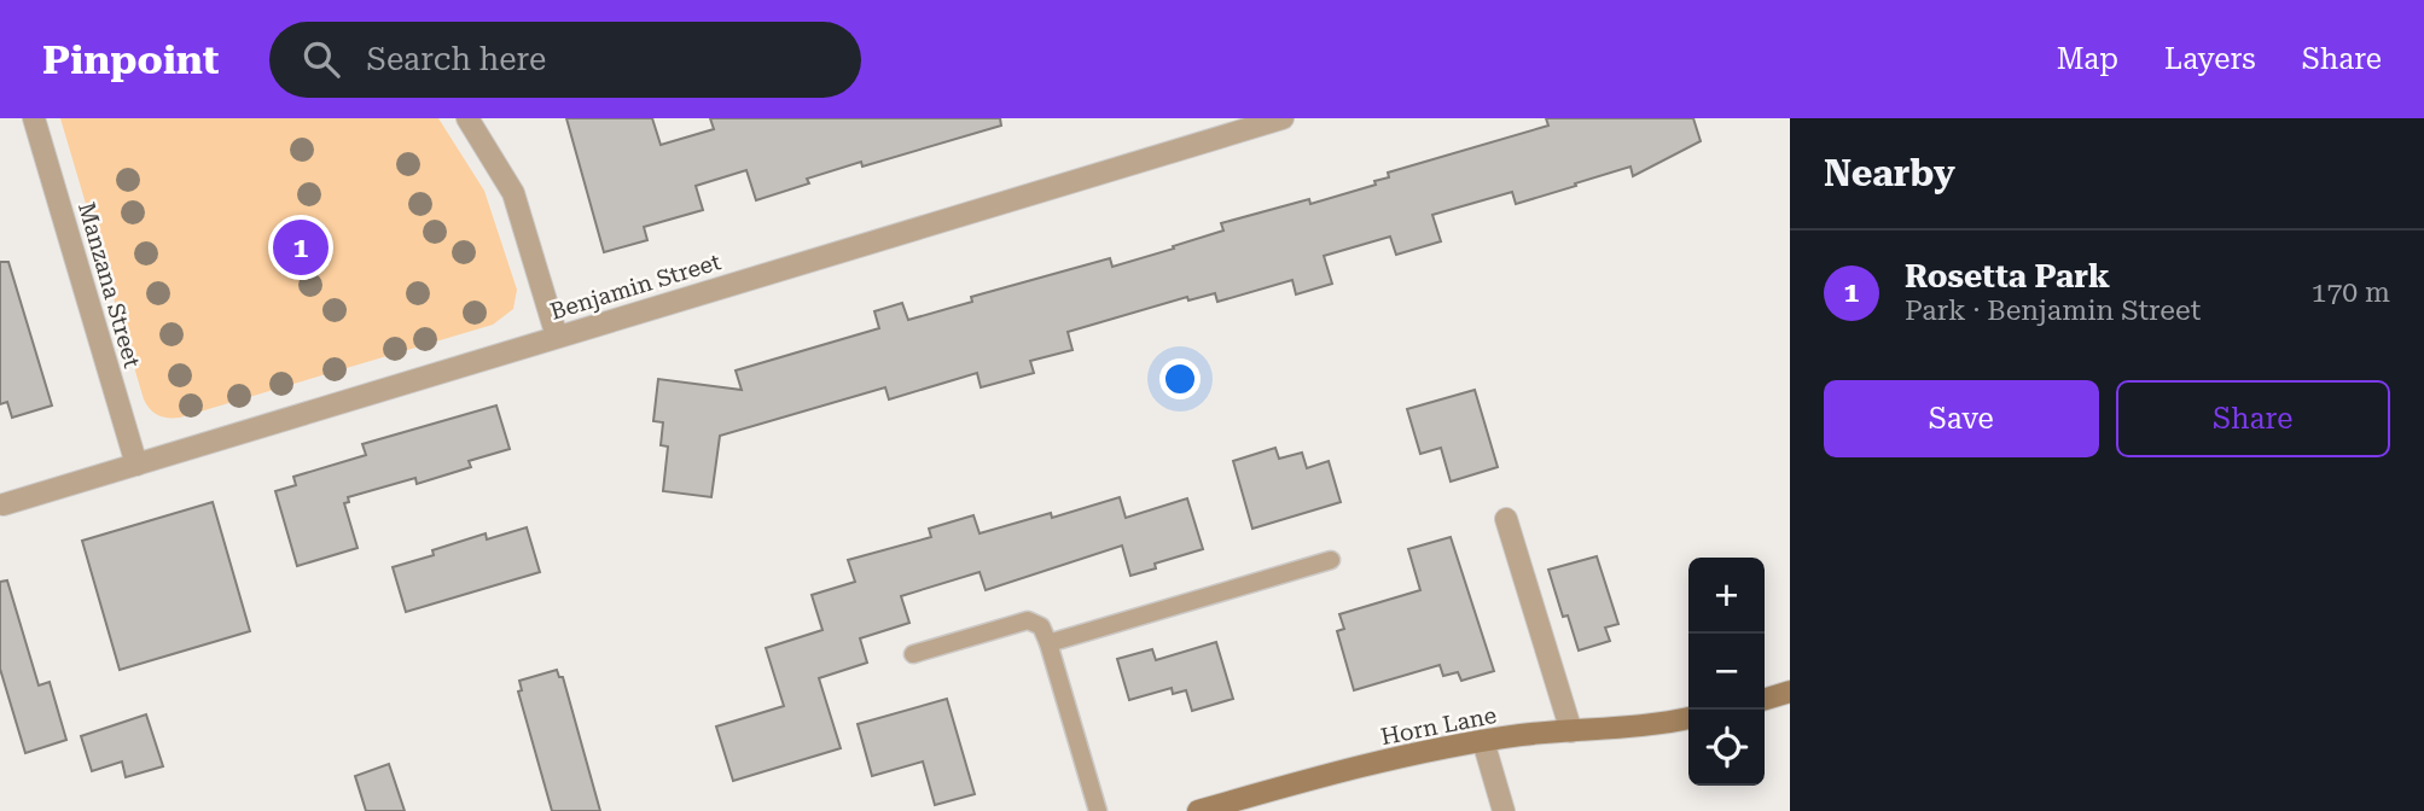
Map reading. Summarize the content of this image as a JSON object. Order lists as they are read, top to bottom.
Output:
{
  "streets": {
    "street": ["Manzana Street", "Benjamin Street", "Horn Lane"]
  },
  "crossings": [
    ["Manzana Street", "Benjamin Street"]
  ],
  "page": {
    "header": "Pinpoint",
    "search": "Search here",
    "nav": ["Map", "Layers", "Share"],
    "heading": "Nearby",
    "pins": "1",
    "list": [
      {
        "mark": "1",
        "name": "Rosetta Park",
        "note": "Park · Benjamin Street",
        "value": "170 m"
      }
    ],
    "buttons": ["Save", "Share"],
    "map_buttons": ["+", "−"]
  }
}
